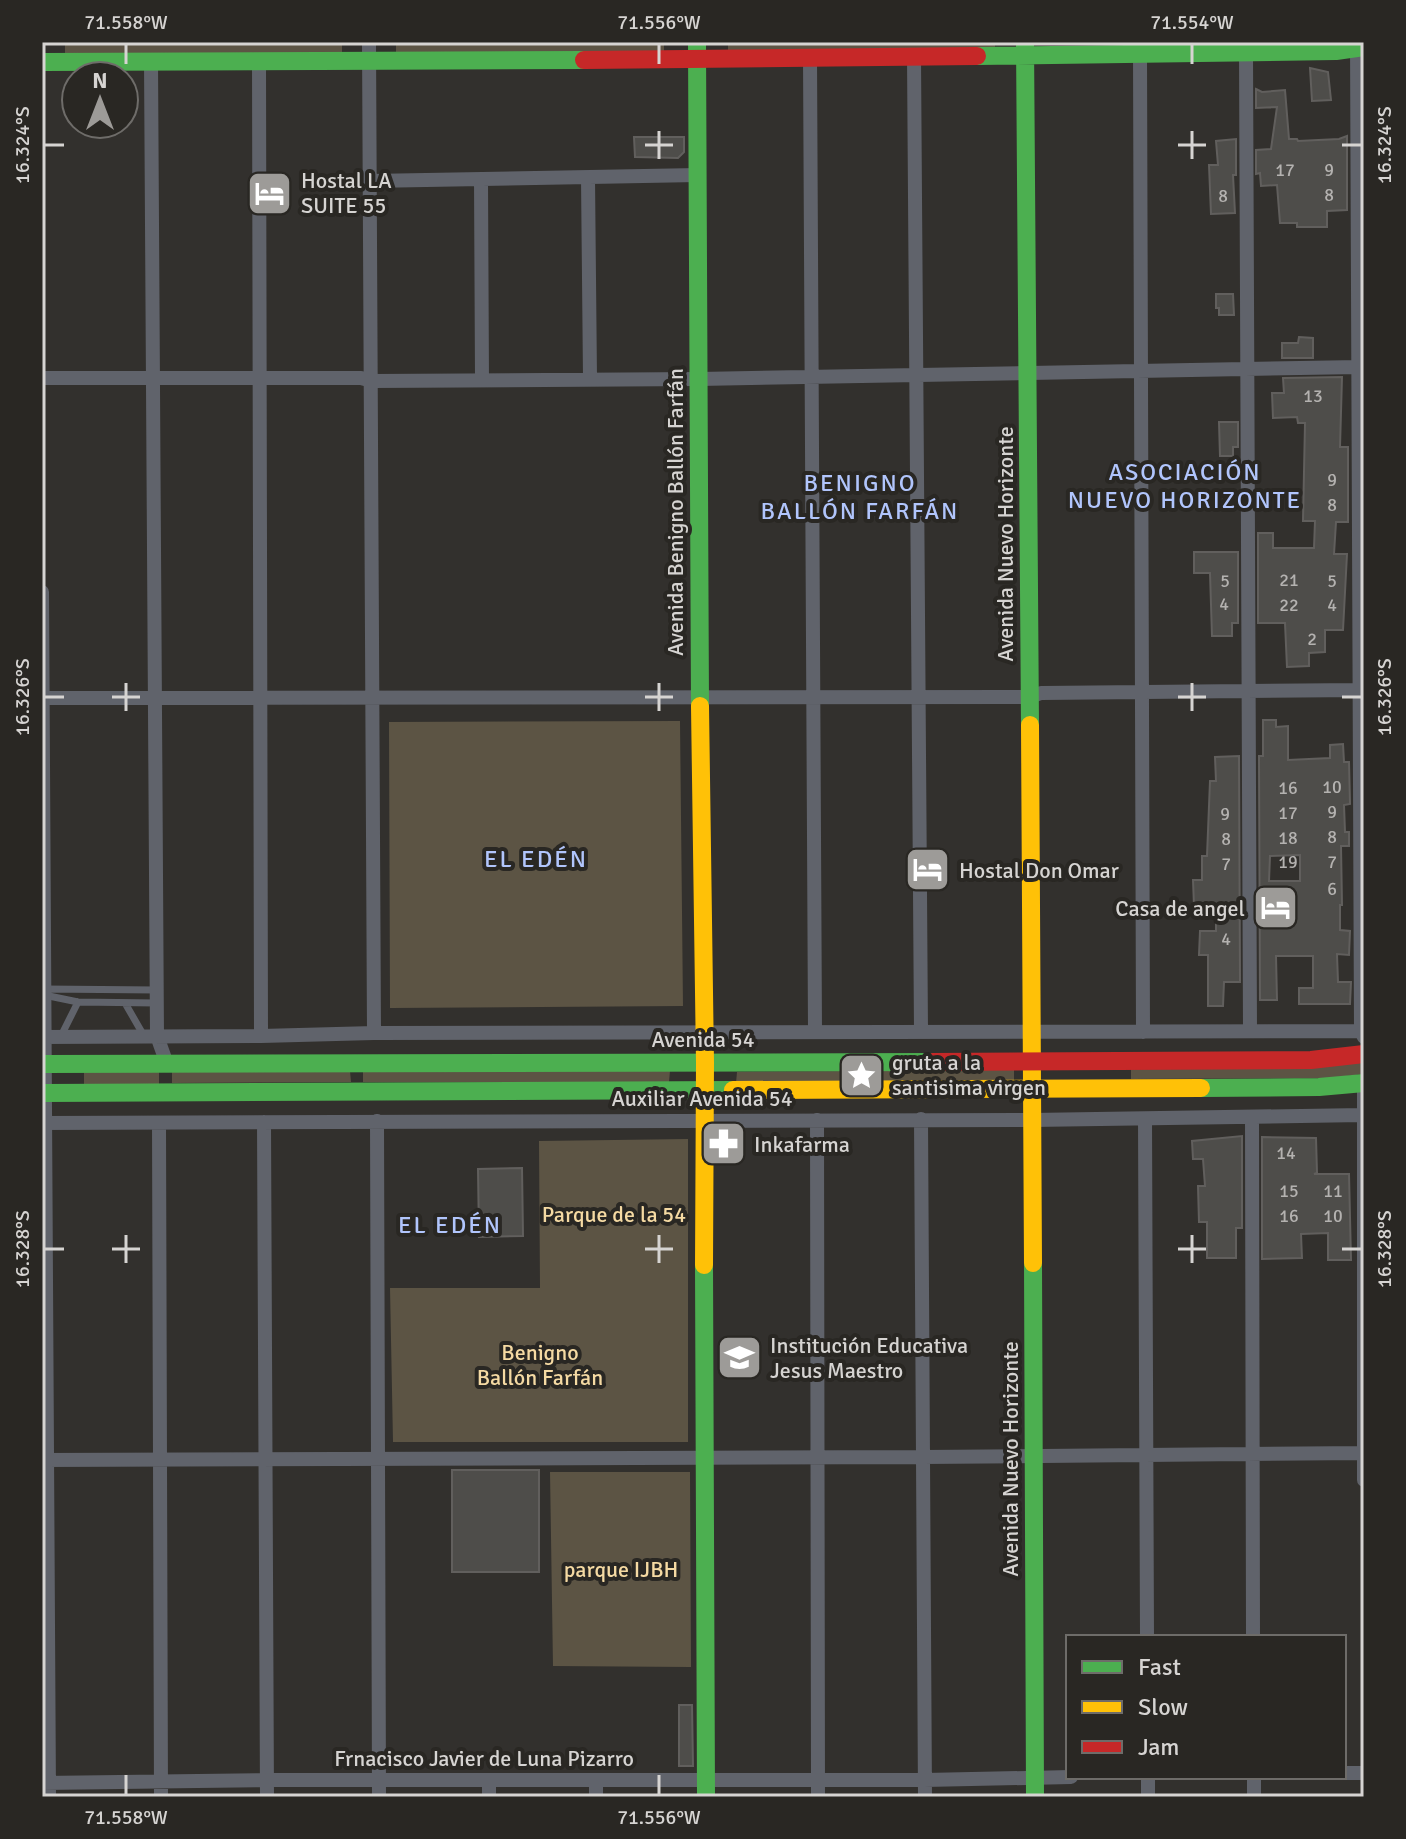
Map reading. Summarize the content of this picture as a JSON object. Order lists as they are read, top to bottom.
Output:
{
  "streets": {
    "street": [
      "Avenida Benigno Ballón Farfán",
      "Avenida Nuevo Horizonte",
      "Avenida 54",
      "Auxiliar Avenida 54",
      "Frnacisco Javier de Luna Pizarro"
    ]
  },
  "crossings": [
    ["Avenida Benigno Ballón Farfán", "Avenida 54"],
    ["Avenida Benigno Ballón Farfán", "Auxiliar Avenida 54"],
    ["Avenida Benigno Ballón Farfán", "Frnacisco Javier de Luna Pizarro"],
    ["Avenida Nuevo Horizonte", "Avenida 54"],
    ["Avenida Nuevo Horizonte", "Auxiliar Avenida 54"],
    ["Avenida Nuevo Horizonte", "Frnacisco Javier de Luna Pizarro"]
  ],
  "districts": [
    "ASOCIACIÓN NUEVO HORIZONTE",
    "BENIGNO BALLÓN FARFÁN",
    "EL EDÉN",
    "EL EDÉN"
  ],
  "parks": ["Parque de la 54", "Benigno Ballón Farfán", "parque IJBH"],
  "places": {
    "hotel": ["Hostal LA SUITE 55", "Hostal Don Omar", "Casa de angel"],
    "place": ["gruta a la santisima virgen"],
    "pharmacy": ["Inkafarma"],
    "school or university": ["Institución Educativa Jesus Maestro"]
  },
  "house_numbers": [
    "17",
    "9",
    "8",
    "8",
    "13",
    "9",
    "8",
    "21",
    "5",
    "5",
    "4",
    "22",
    "4",
    "2",
    "10",
    "16",
    "9",
    "17",
    "9",
    "8",
    "18",
    "8",
    "19",
    "7",
    "7",
    "6",
    "4",
    "14",
    "15",
    "11",
    "16",
    "10"
  ],
  "legend": ["Fast", "Slow", "Jam"],
  "north": "top",
  "coordinates": [
    "71.558°W",
    "71.556°W",
    "71.554°W",
    "16.324°S",
    "16.326°S",
    "16.328°S"
  ]
}
